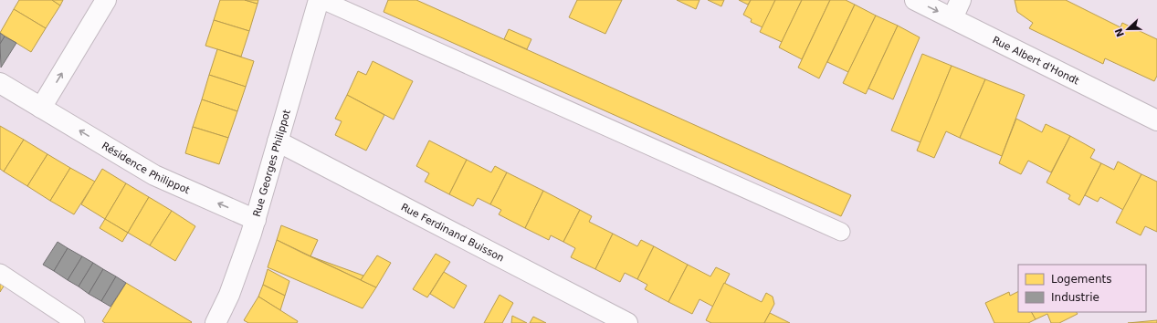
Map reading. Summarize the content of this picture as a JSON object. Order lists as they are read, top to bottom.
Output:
{
  "streets": {
    "street": [
      "Rue Albert d'Hondt",
      "Rue Georges Philippot",
      "Résidence Philippot",
      "Rue Ferdinand Buisson"
    ]
  },
  "crossings": [
    ["Rue Georges Philippot", "Résidence Philippot"],
    ["Rue Georges Philippot", "Rue Ferdinand Buisson"]
  ],
  "one_way": ["Résidence Philippot"],
  "legend": ["Logements", "Industrie"],
  "north": "left"
}
